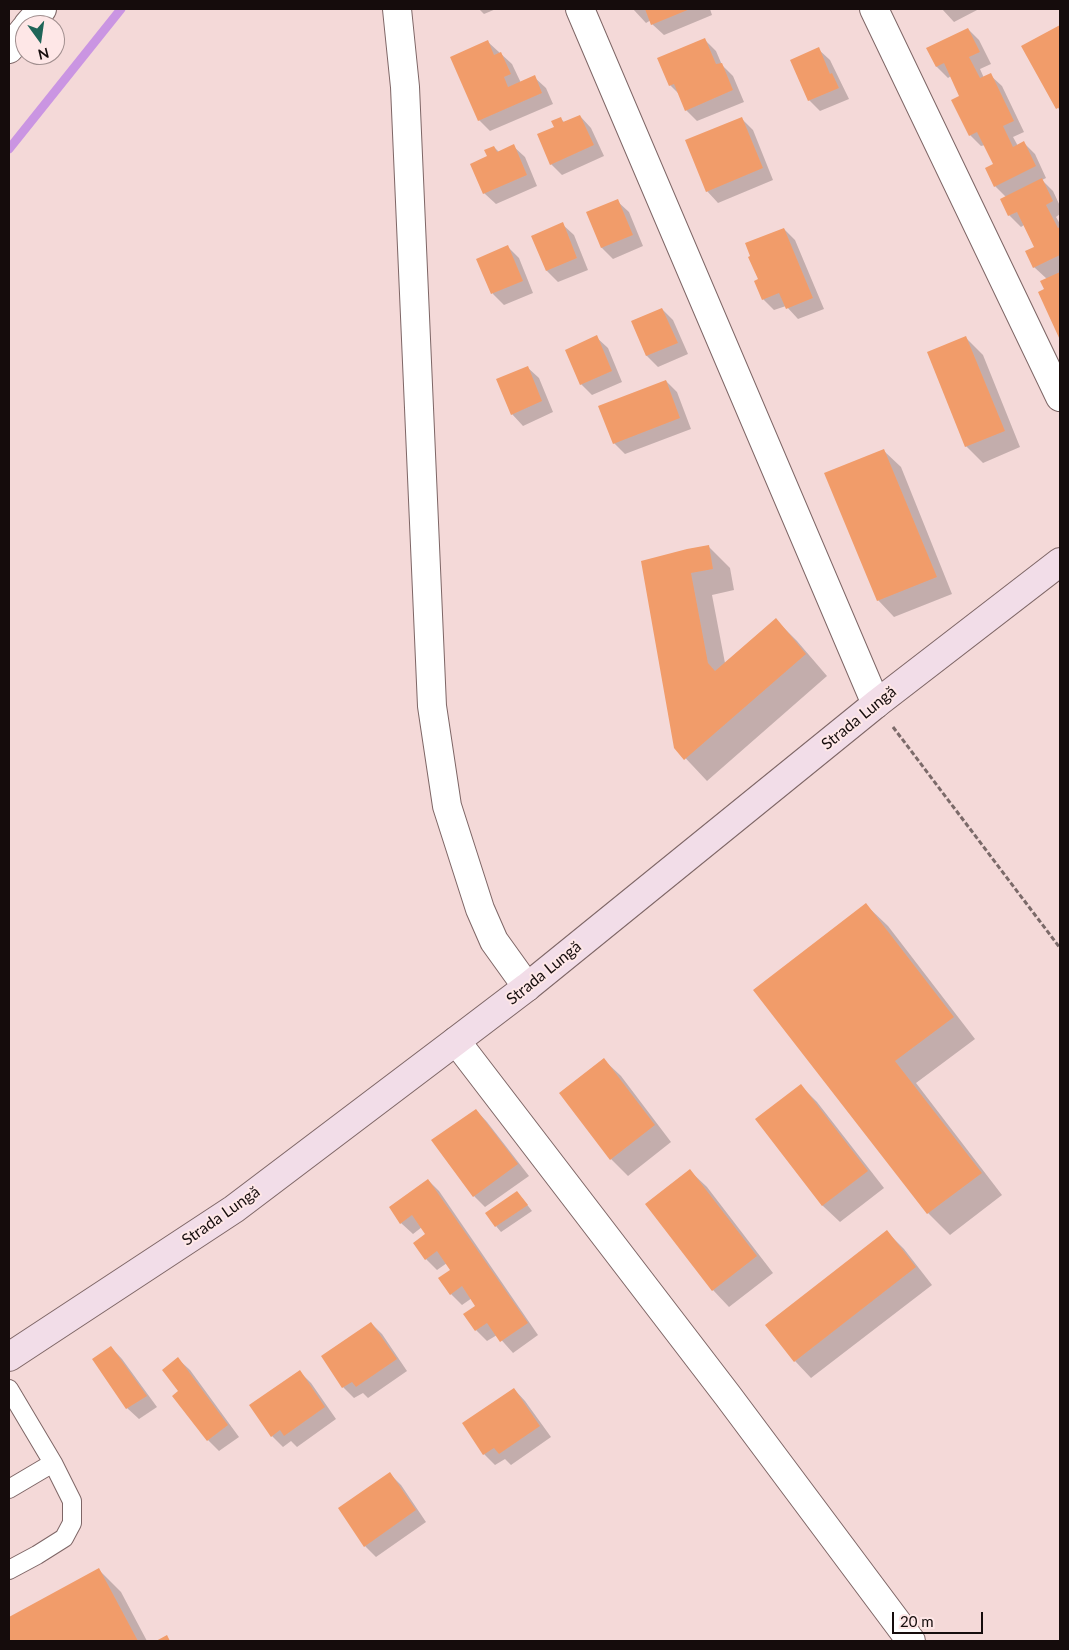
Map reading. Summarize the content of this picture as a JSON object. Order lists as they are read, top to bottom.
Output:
{
  "streets": {
    "main road": ["Strada Lungă"]
  },
  "scale_bar": "20 m",
  "north": "bottom"
}
